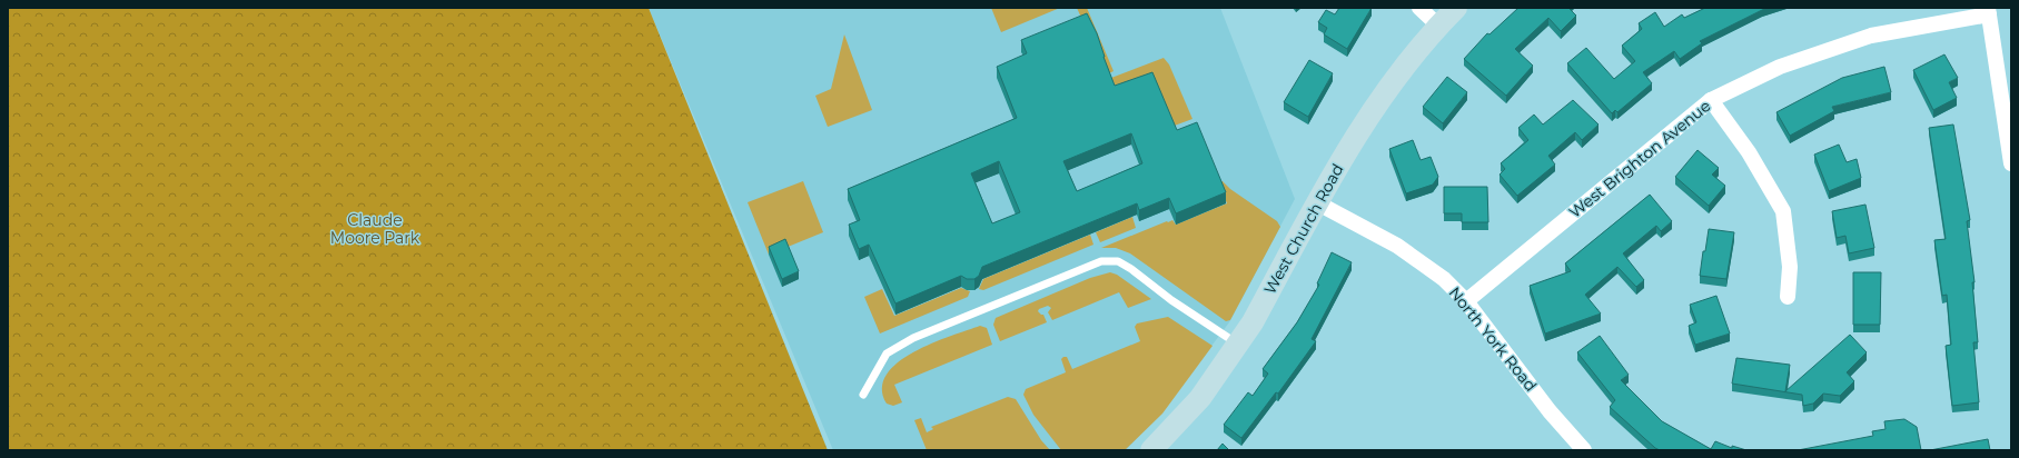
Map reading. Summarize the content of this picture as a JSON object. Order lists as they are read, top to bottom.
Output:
{
  "streets": {
    "main road": ["West Church Road"],
    "street": ["West Brighton Avenue", "North York Road"]
  },
  "crossings": [
    ["West Brighton Avenue", "North York Road"],
    ["West Church Road", "North York Road"]
  ],
  "parks": ["Claude Moore Park"]
}
